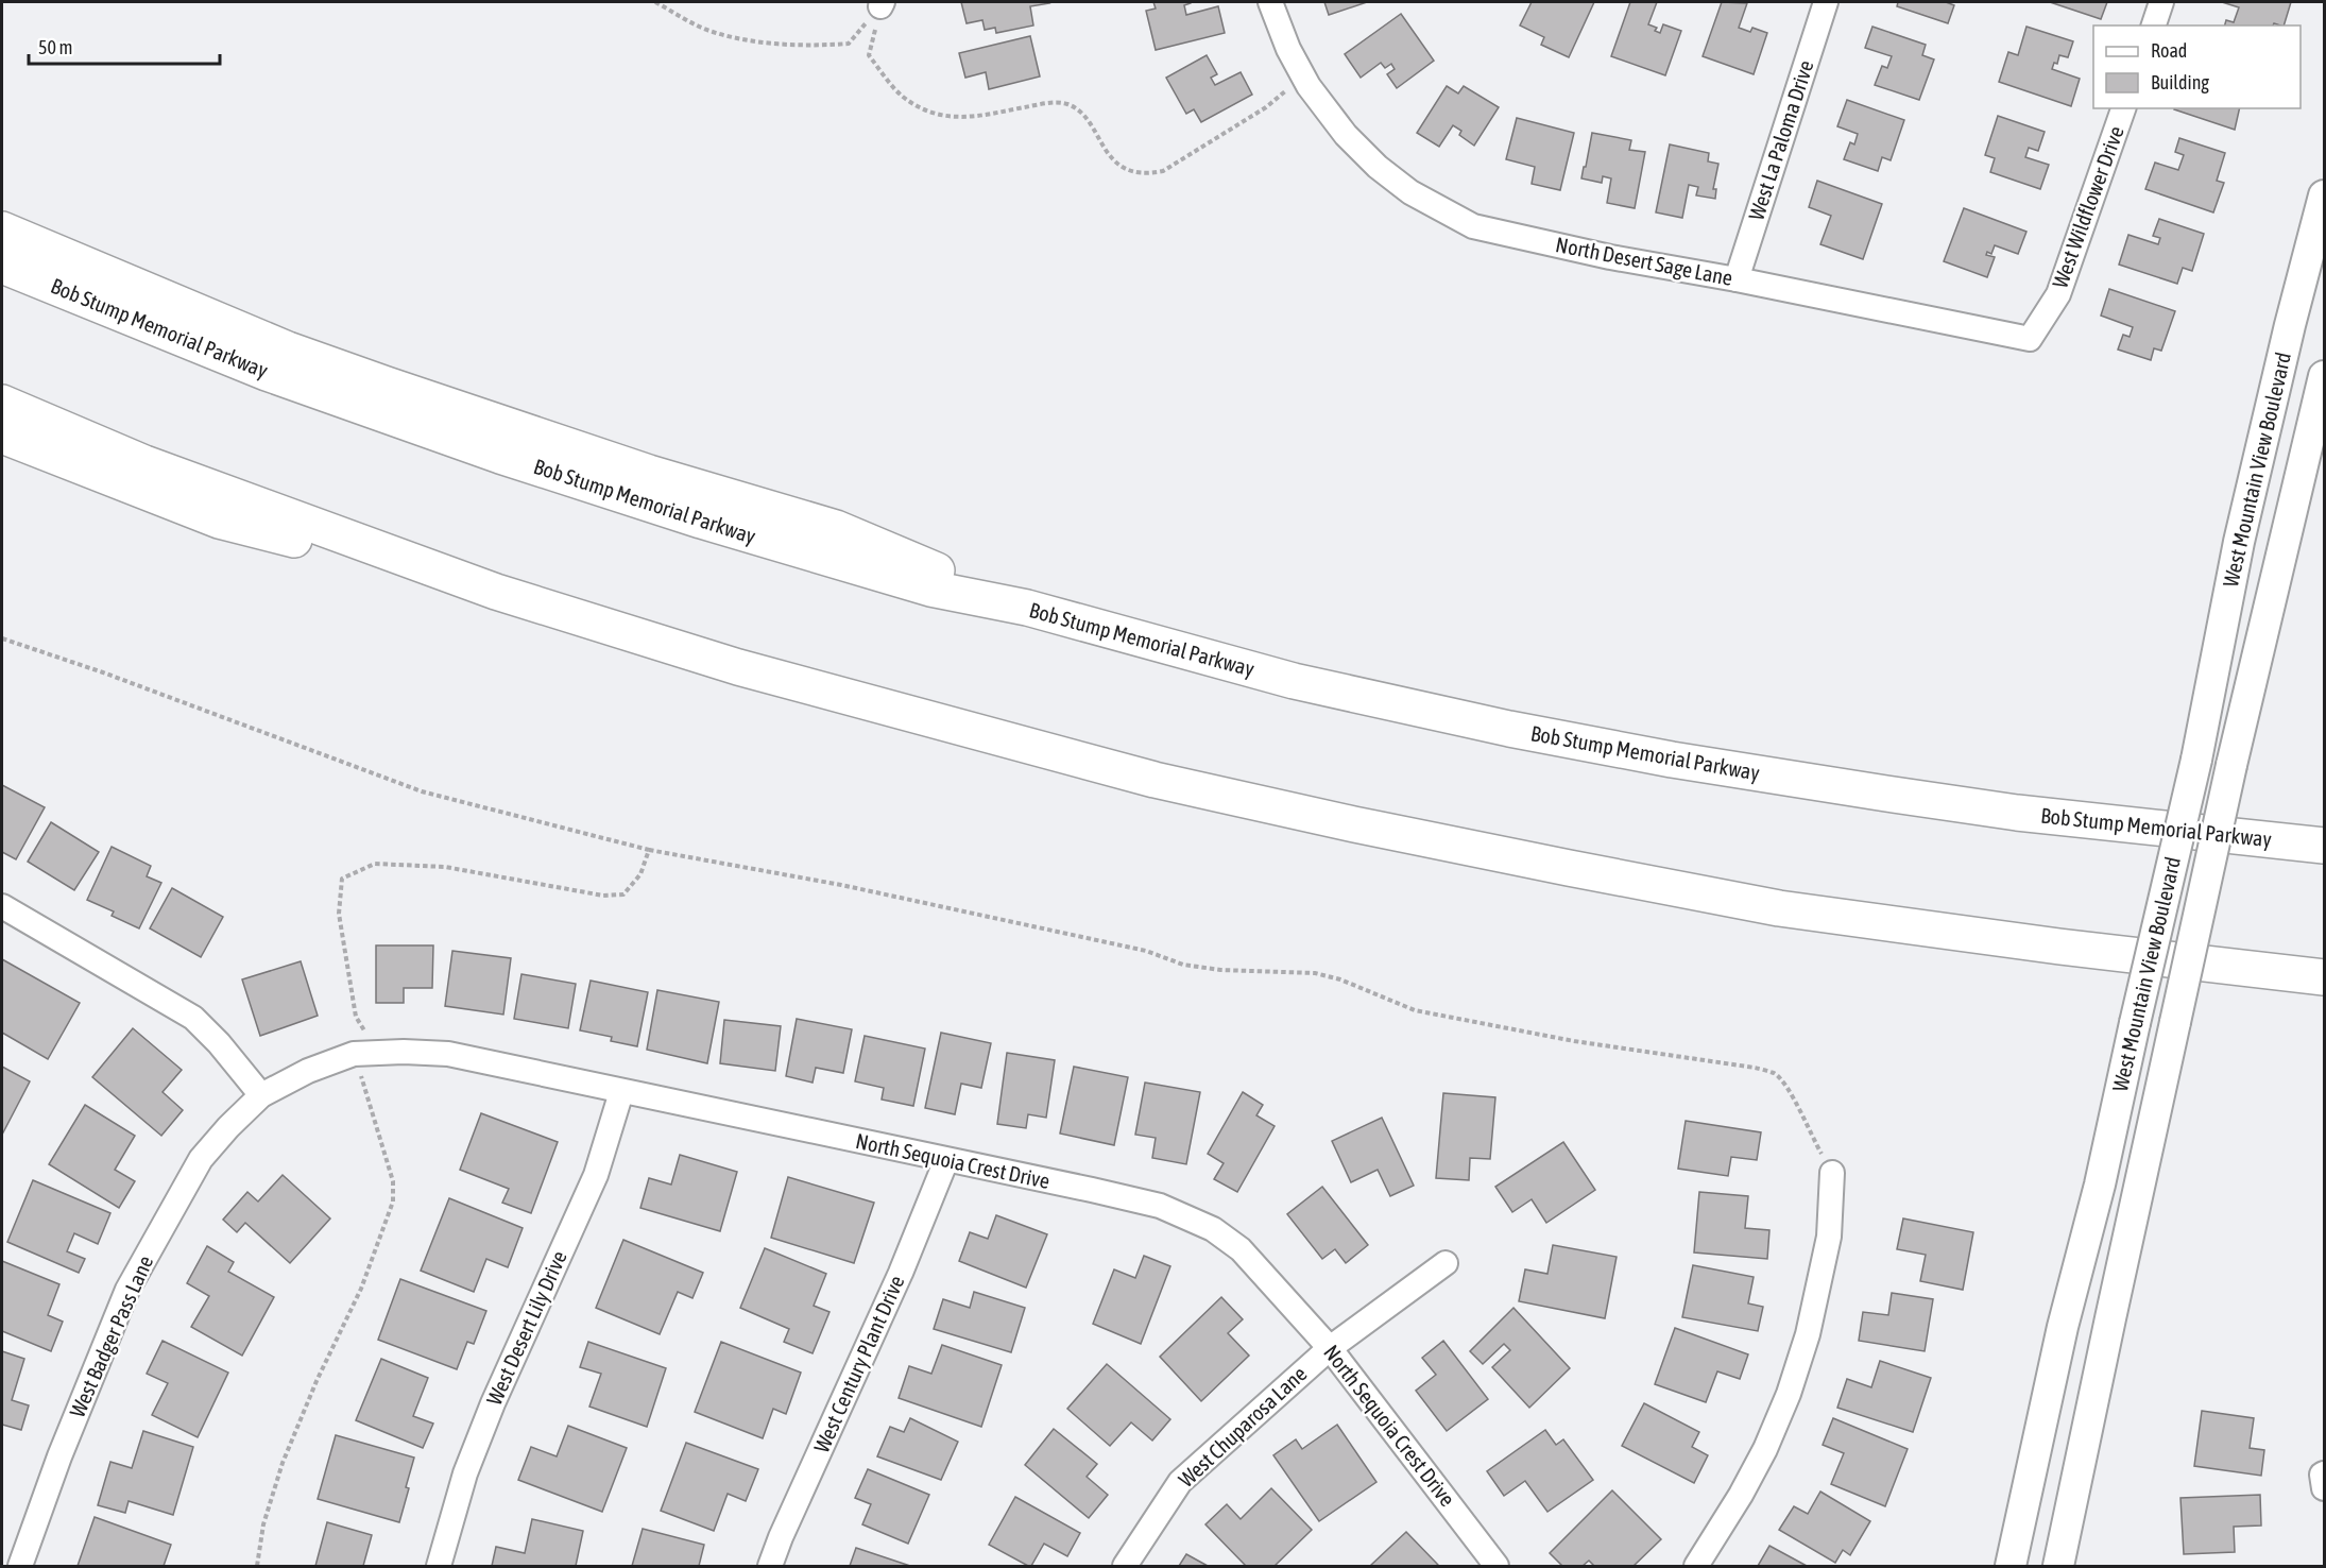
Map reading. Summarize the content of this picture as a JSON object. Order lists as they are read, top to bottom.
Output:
{
  "streets": {
    "highway": ["Bob Stump Memorial Parkway"],
    "street": [
      "West La Paloma Drive",
      "West Wildflower Drive",
      "North Desert Sage Lane",
      "West Mountain View Boulevard",
      "North Sequoia Crest Drive",
      "West Desert Lily Drive",
      "West Badger Pass Lane",
      "West Century Plant Drive",
      "West Chuparosa Lane"
    ]
  },
  "crossings": [
    ["West La Paloma Drive", "North Desert Sage Lane"],
    ["West Wildflower Drive", "North Desert Sage Lane"],
    ["North Sequoia Crest Drive", "West Desert Lily Drive"],
    ["North Sequoia Crest Drive", "West Badger Pass Lane"],
    ["North Sequoia Crest Drive", "West Century Plant Drive"],
    ["North Sequoia Crest Drive", "West Chuparosa Lane"]
  ],
  "legend": ["Road", "Building"],
  "scale_bar": "50 m"
}
